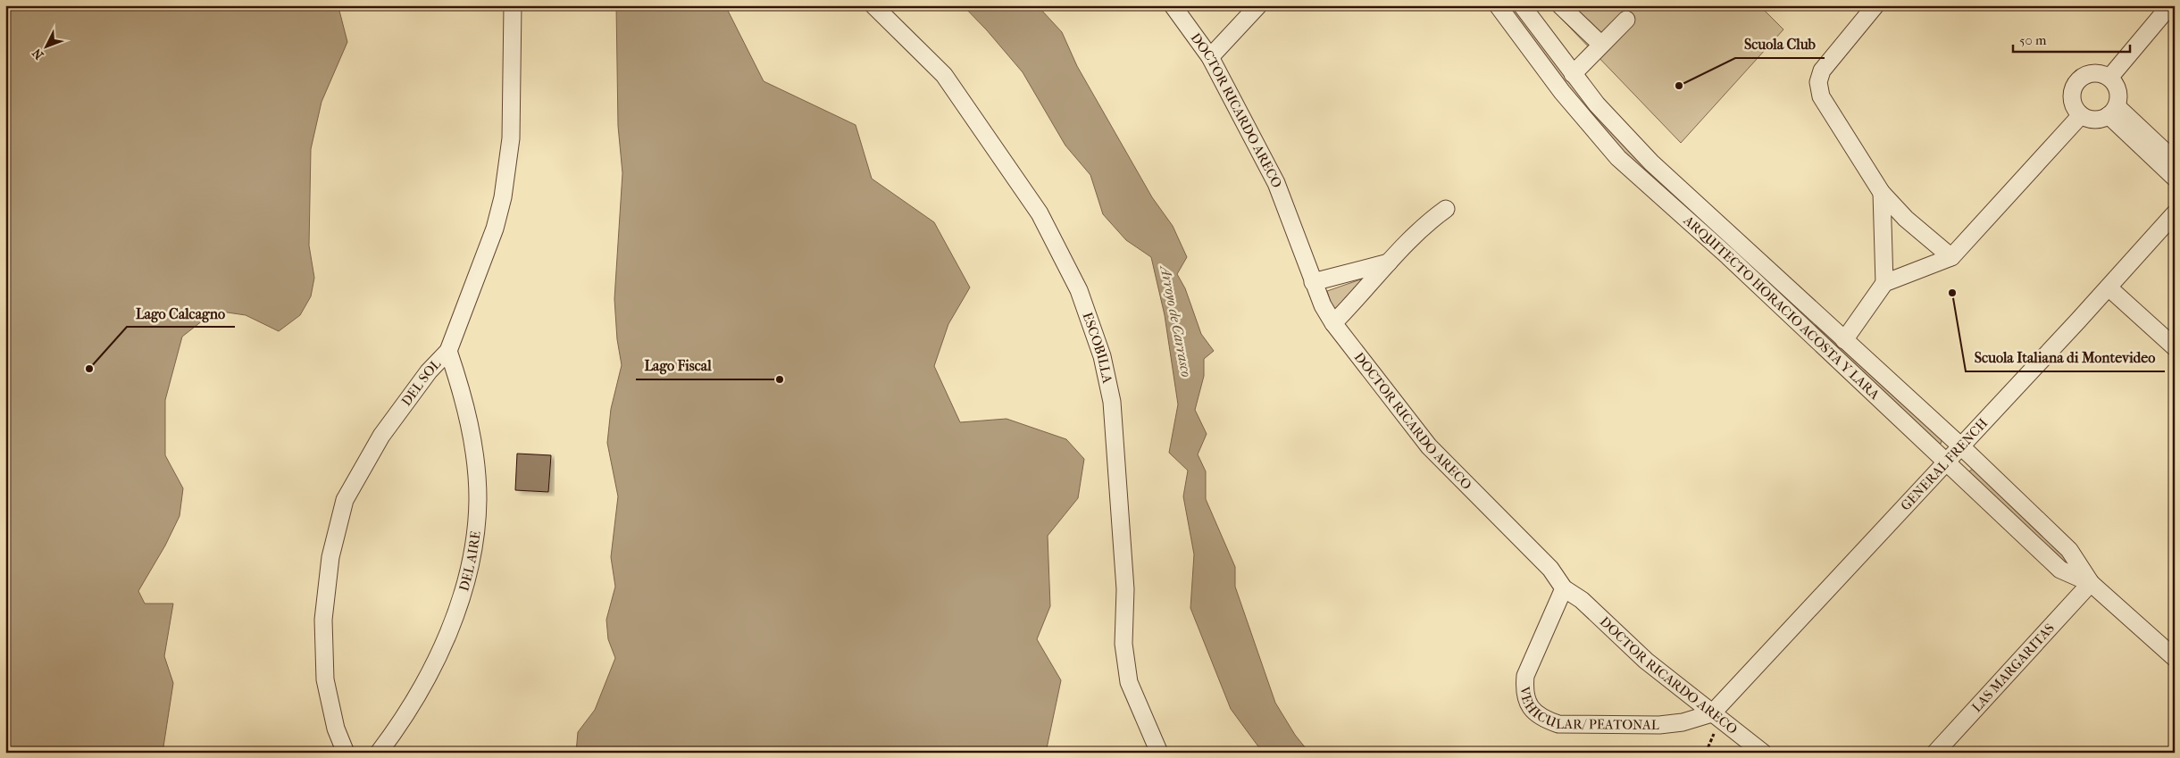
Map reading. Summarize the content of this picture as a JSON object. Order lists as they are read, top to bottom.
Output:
{
  "streets": {
    "street": [
      "DOCTOR RICARDO ARECO",
      "ARQUITECTO HORACIO ACOSTA Y LARA",
      "ESCOBILLA",
      "DEL SOL",
      "GENERAL FRENCH",
      "DEL AIRE",
      "LAS MARGARITAS",
      "VEHICULAR/ PEATONAL"
    ]
  },
  "crossings": [
    ["DOCTOR RICARDO ARECO", "GENERAL FRENCH"],
    ["DOCTOR RICARDO ARECO", "VEHICULAR/ PEATONAL"],
    ["ARQUITECTO HORACIO ACOSTA Y LARA", "GENERAL FRENCH"],
    ["ARQUITECTO HORACIO ACOSTA Y LARA", "LAS MARGARITAS"],
    ["DEL SOL", "DEL AIRE"],
    ["GENERAL FRENCH", "VEHICULAR/ PEATONAL"]
  ],
  "water": ["Arroyo de Carrasco"],
  "places": [
    "Scuola Club",
    "Scuola Italiana di Montevideo",
    "Lago Calcagno",
    "Lago Fiscal"
  ],
  "scale_bar": "50 m",
  "north": "bottom left"
}
